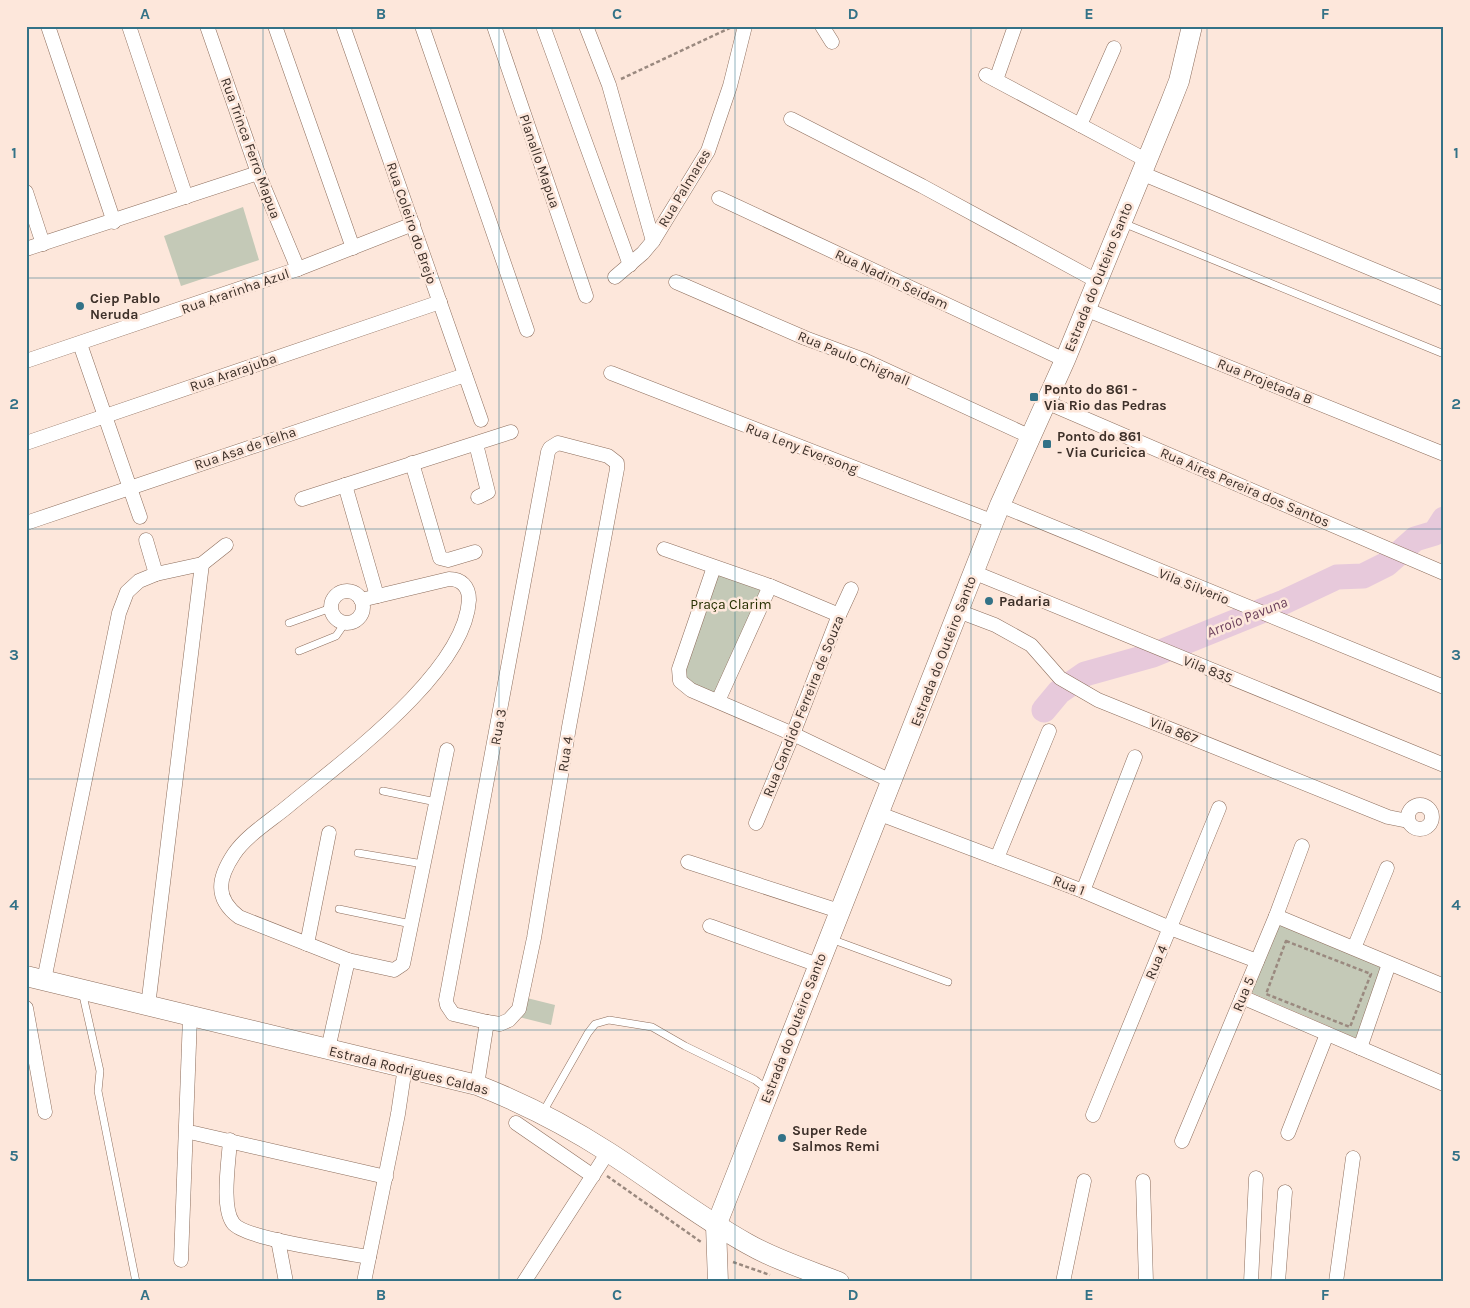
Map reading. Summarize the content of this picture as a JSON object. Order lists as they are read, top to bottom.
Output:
{
  "streets": {
    "street": [
      "Rua Trinca Ferro Mapua",
      "Planallo Mapua",
      "Rua Palmares",
      "Rua Coleiro do Brejo",
      "Estrada do Outeiro Santo",
      "Rua Nadim Seidam",
      "Rua Ararinha Azul",
      "Rua Paulo Chignall",
      "Rua Ararajuba",
      "Rua Projetada B",
      "Rua Asa de Telha",
      "Rua Leny Eversong",
      "Rua Aires Pereira dos Santos",
      "Vila Silverio",
      "Vila 835",
      "Rua Candido Ferreira de Souza",
      "Rua 3",
      "Vila 867",
      "Rua 4",
      "Rua 1",
      "Rua 5",
      "Estrada Rodrigues Caldas"
    ]
  },
  "crossings": [
    ["Rua Trinca Ferro Mapua", "Rua Ararinha Azul"],
    ["Rua Coleiro do Brejo", "Rua Ararinha Azul"],
    ["Rua Coleiro do Brejo", "Rua Ararajuba"],
    ["Rua Coleiro do Brejo", "Rua Asa de Telha"],
    ["Estrada do Outeiro Santo", "Rua Nadim Seidam"],
    ["Estrada do Outeiro Santo", "Rua Paulo Chignall"],
    ["Estrada do Outeiro Santo", "Rua Projetada B"],
    ["Estrada do Outeiro Santo", "Rua Leny Eversong"],
    ["Estrada do Outeiro Santo", "Rua Aires Pereira dos Santos"],
    ["Estrada do Outeiro Santo", "Vila Silverio"],
    ["Estrada do Outeiro Santo", "Vila 835"],
    ["Estrada do Outeiro Santo", "Vila 867"],
    ["Estrada do Outeiro Santo", "Rua 1"],
    ["Estrada do Outeiro Santo", "Estrada Rodrigues Caldas"],
    ["Rua Leny Eversong", "Vila Silverio"],
    ["Rua 3", "Rua 4"],
    ["Rua 4", "Rua 1"],
    ["Rua 1", "Rua 5"]
  ],
  "water": ["Arroio Pavuna"],
  "parks": ["Praça Clarim"],
  "places": {
    "other": ["Ciep Pablo Neruda", "Padaria", "Super Rede Salmos Remi"],
    "transit": ["Ponto do 861 - Via Rio das Pedras", "Ponto do 861 - Via Curicica"]
  },
  "grid": {
    "columns": [
      "A",
      "B",
      "C",
      "D",
      "E",
      "F"
    ],
    "rows": [
      "1",
      "2",
      "3",
      "4",
      "5"
    ]
  }
}
